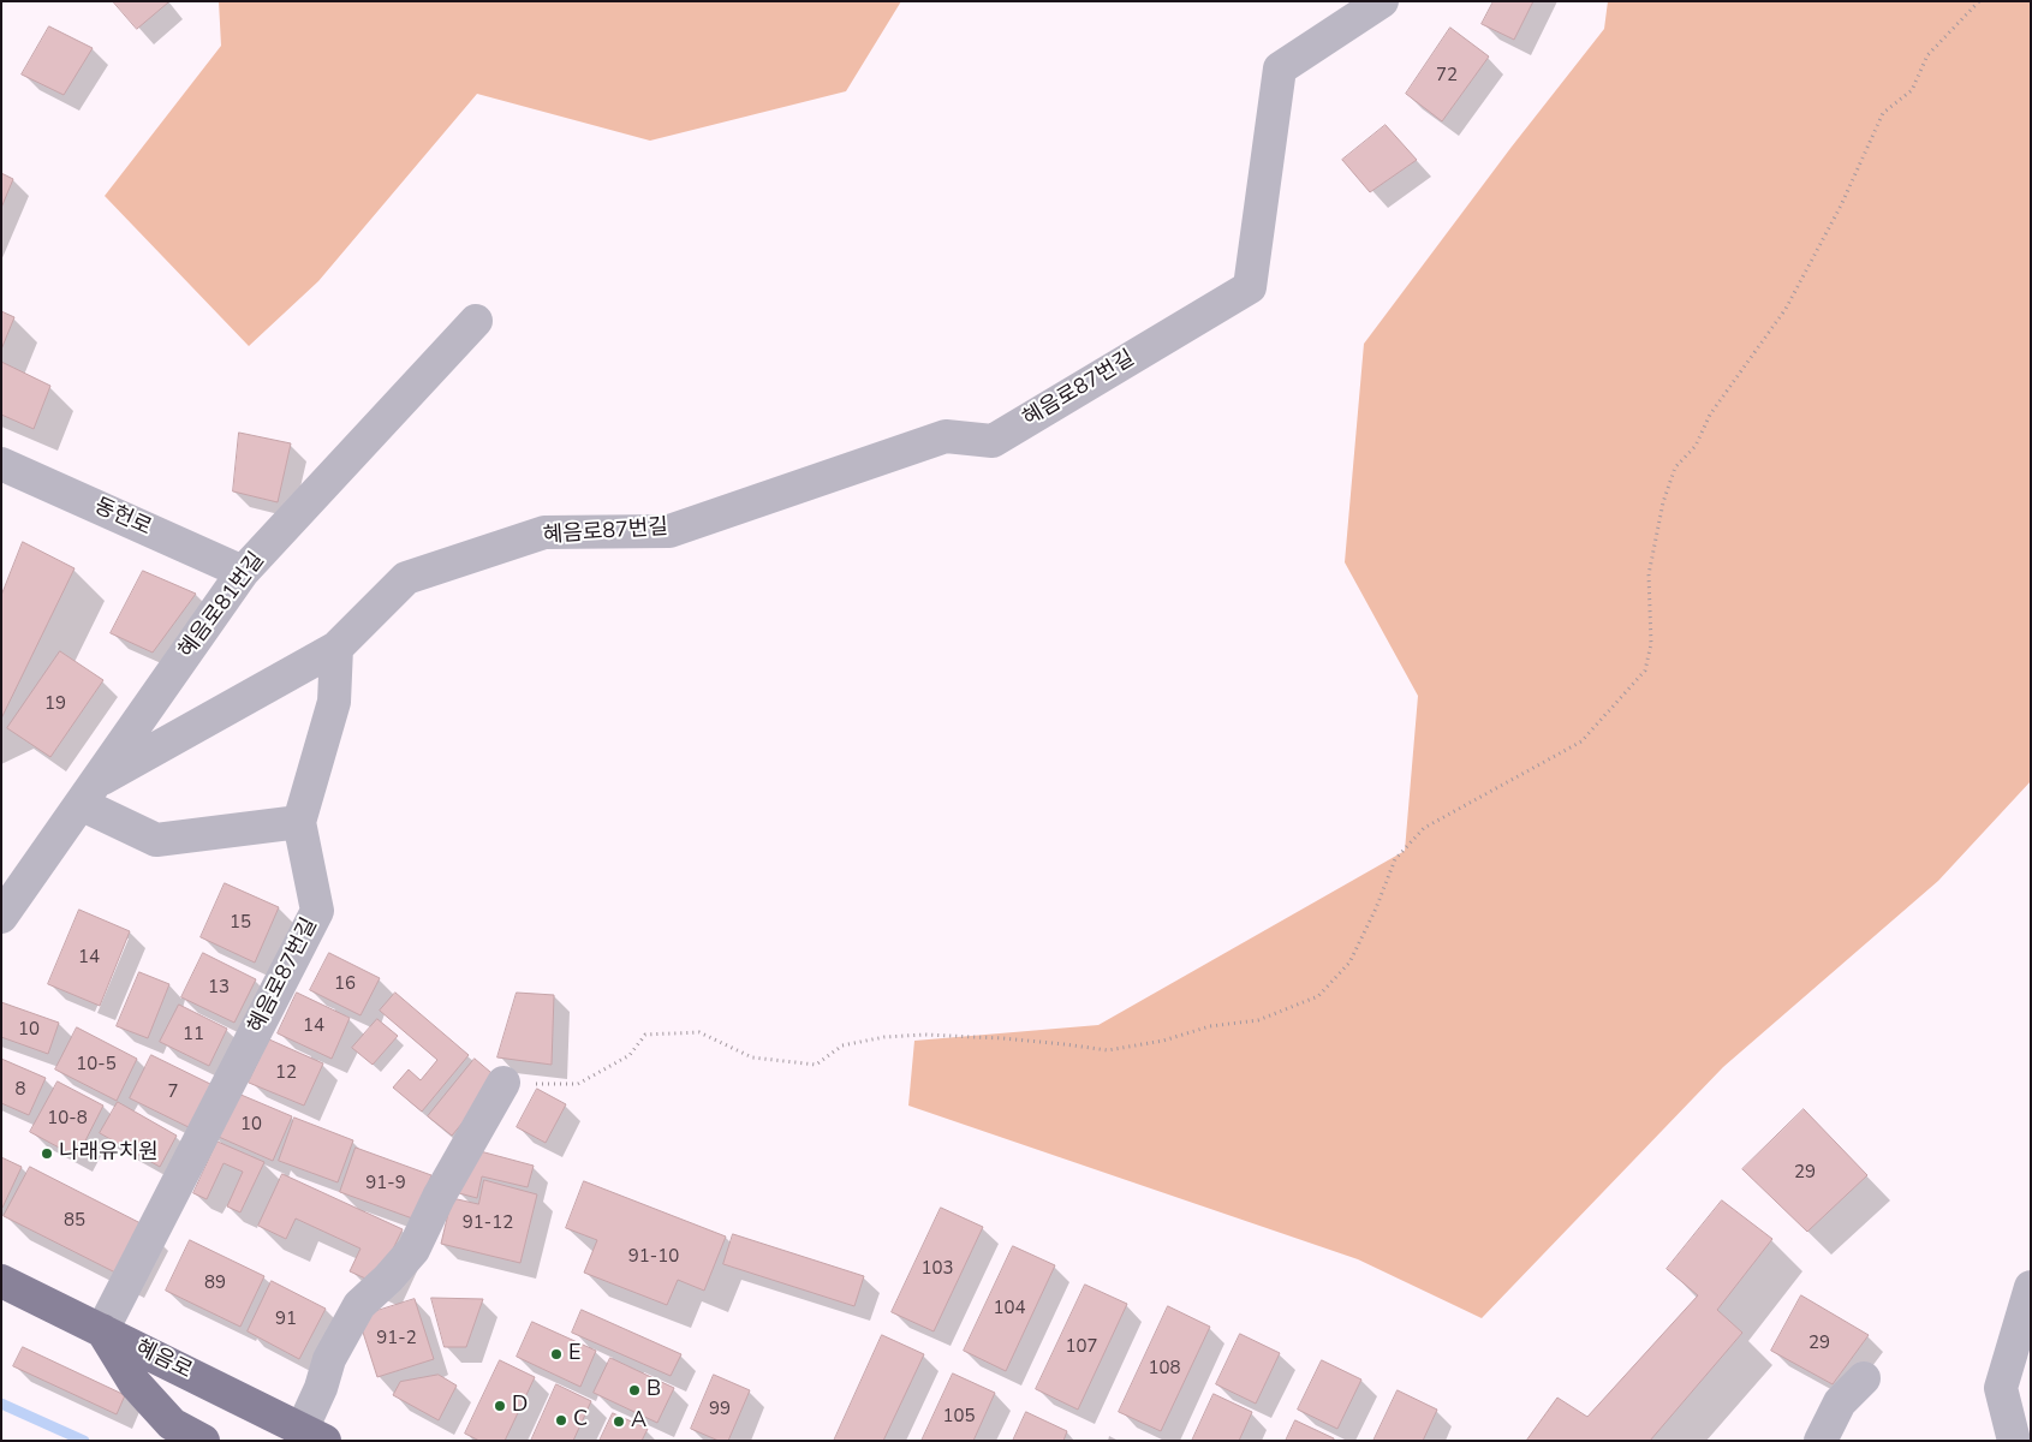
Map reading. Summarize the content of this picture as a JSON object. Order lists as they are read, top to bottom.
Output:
{
  "streets": {
    "main road": ["혜음로"],
    "street": ["혜음로87번길", "동헌로", "혜음로81번길"]
  },
  "crossings": [
    ["혜음로87번길", "혜음로"],
    ["동헌로", "혜음로81번길"]
  ],
  "places": [
    "나래유치원",
    "E",
    "B",
    "D",
    "C",
    "A"
  ],
  "house_numbers": [
    "72",
    "19",
    "15",
    "14",
    "16",
    "13",
    "14",
    "10",
    "11",
    "10-5",
    "12",
    "8",
    "7",
    "10-8",
    "10",
    "29",
    "91-9",
    "85",
    "91-12",
    "91-10",
    "103",
    "89",
    "104",
    "91",
    "91-2",
    "29",
    "107",
    "108",
    "99",
    "105"
  ]
}
